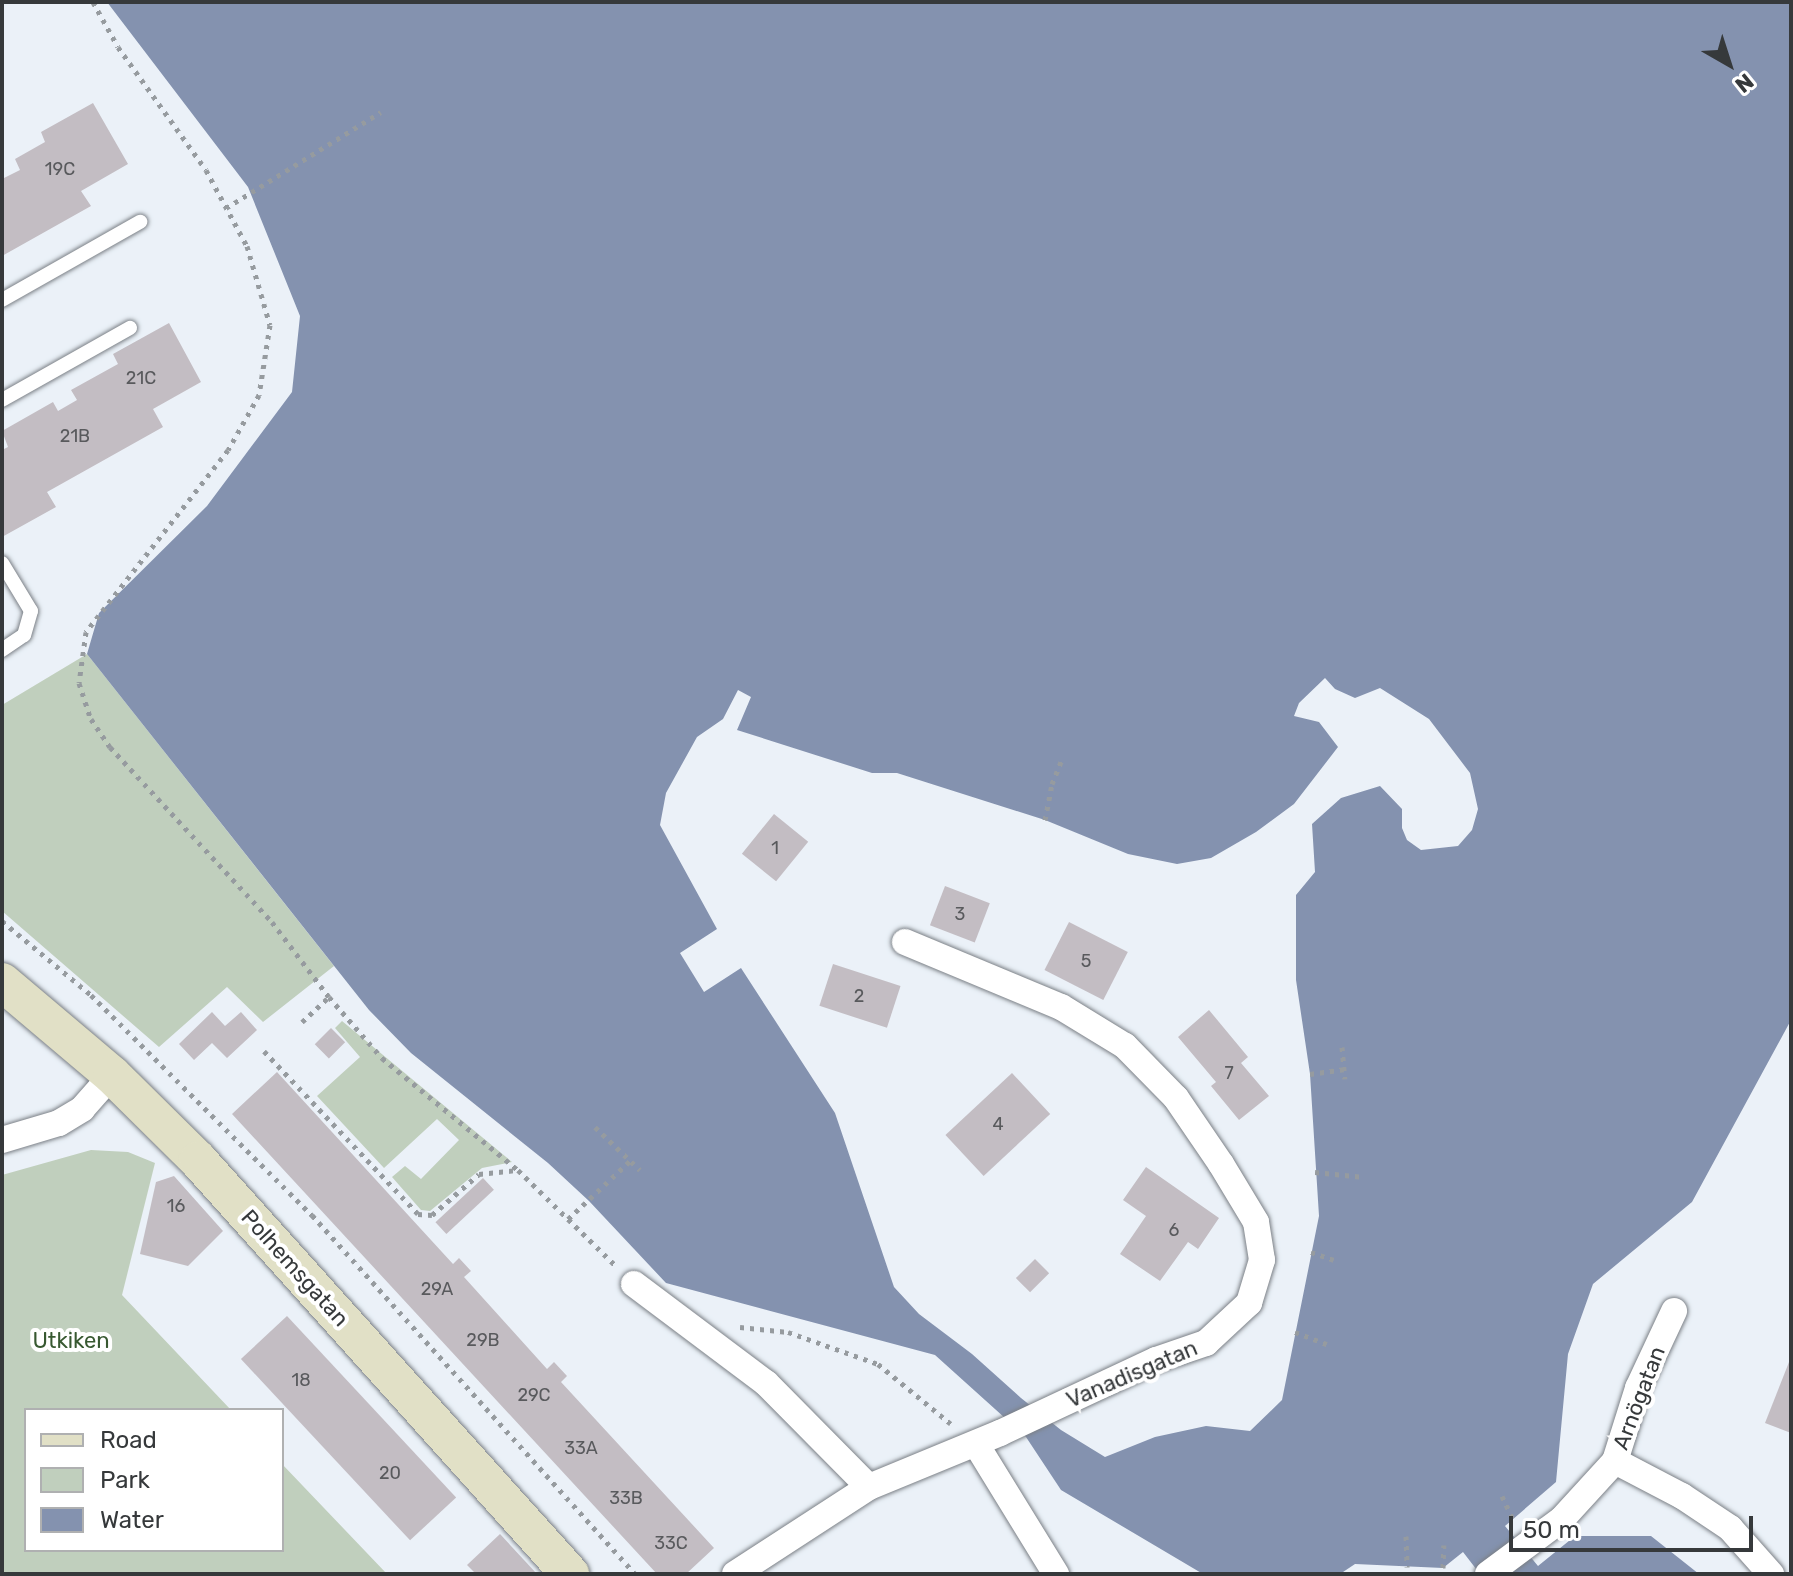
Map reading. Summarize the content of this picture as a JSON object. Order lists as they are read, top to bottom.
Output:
{
  "streets": {
    "street": ["Polhemsgatan", "Vanadisgatan", "Arnögatan"]
  },
  "parks": ["Utkiken"],
  "house_numbers": [
    "19C",
    "21C",
    "21B",
    "1",
    "3",
    "5",
    "2",
    "7",
    "4",
    "16",
    "6",
    "29A",
    "29B",
    "18",
    "29C",
    "33A",
    "20",
    "33B",
    "33C"
  ],
  "legend": ["Road", "Park", "Water"],
  "scale_bar": "50 m",
  "north": "bottom right"
}
